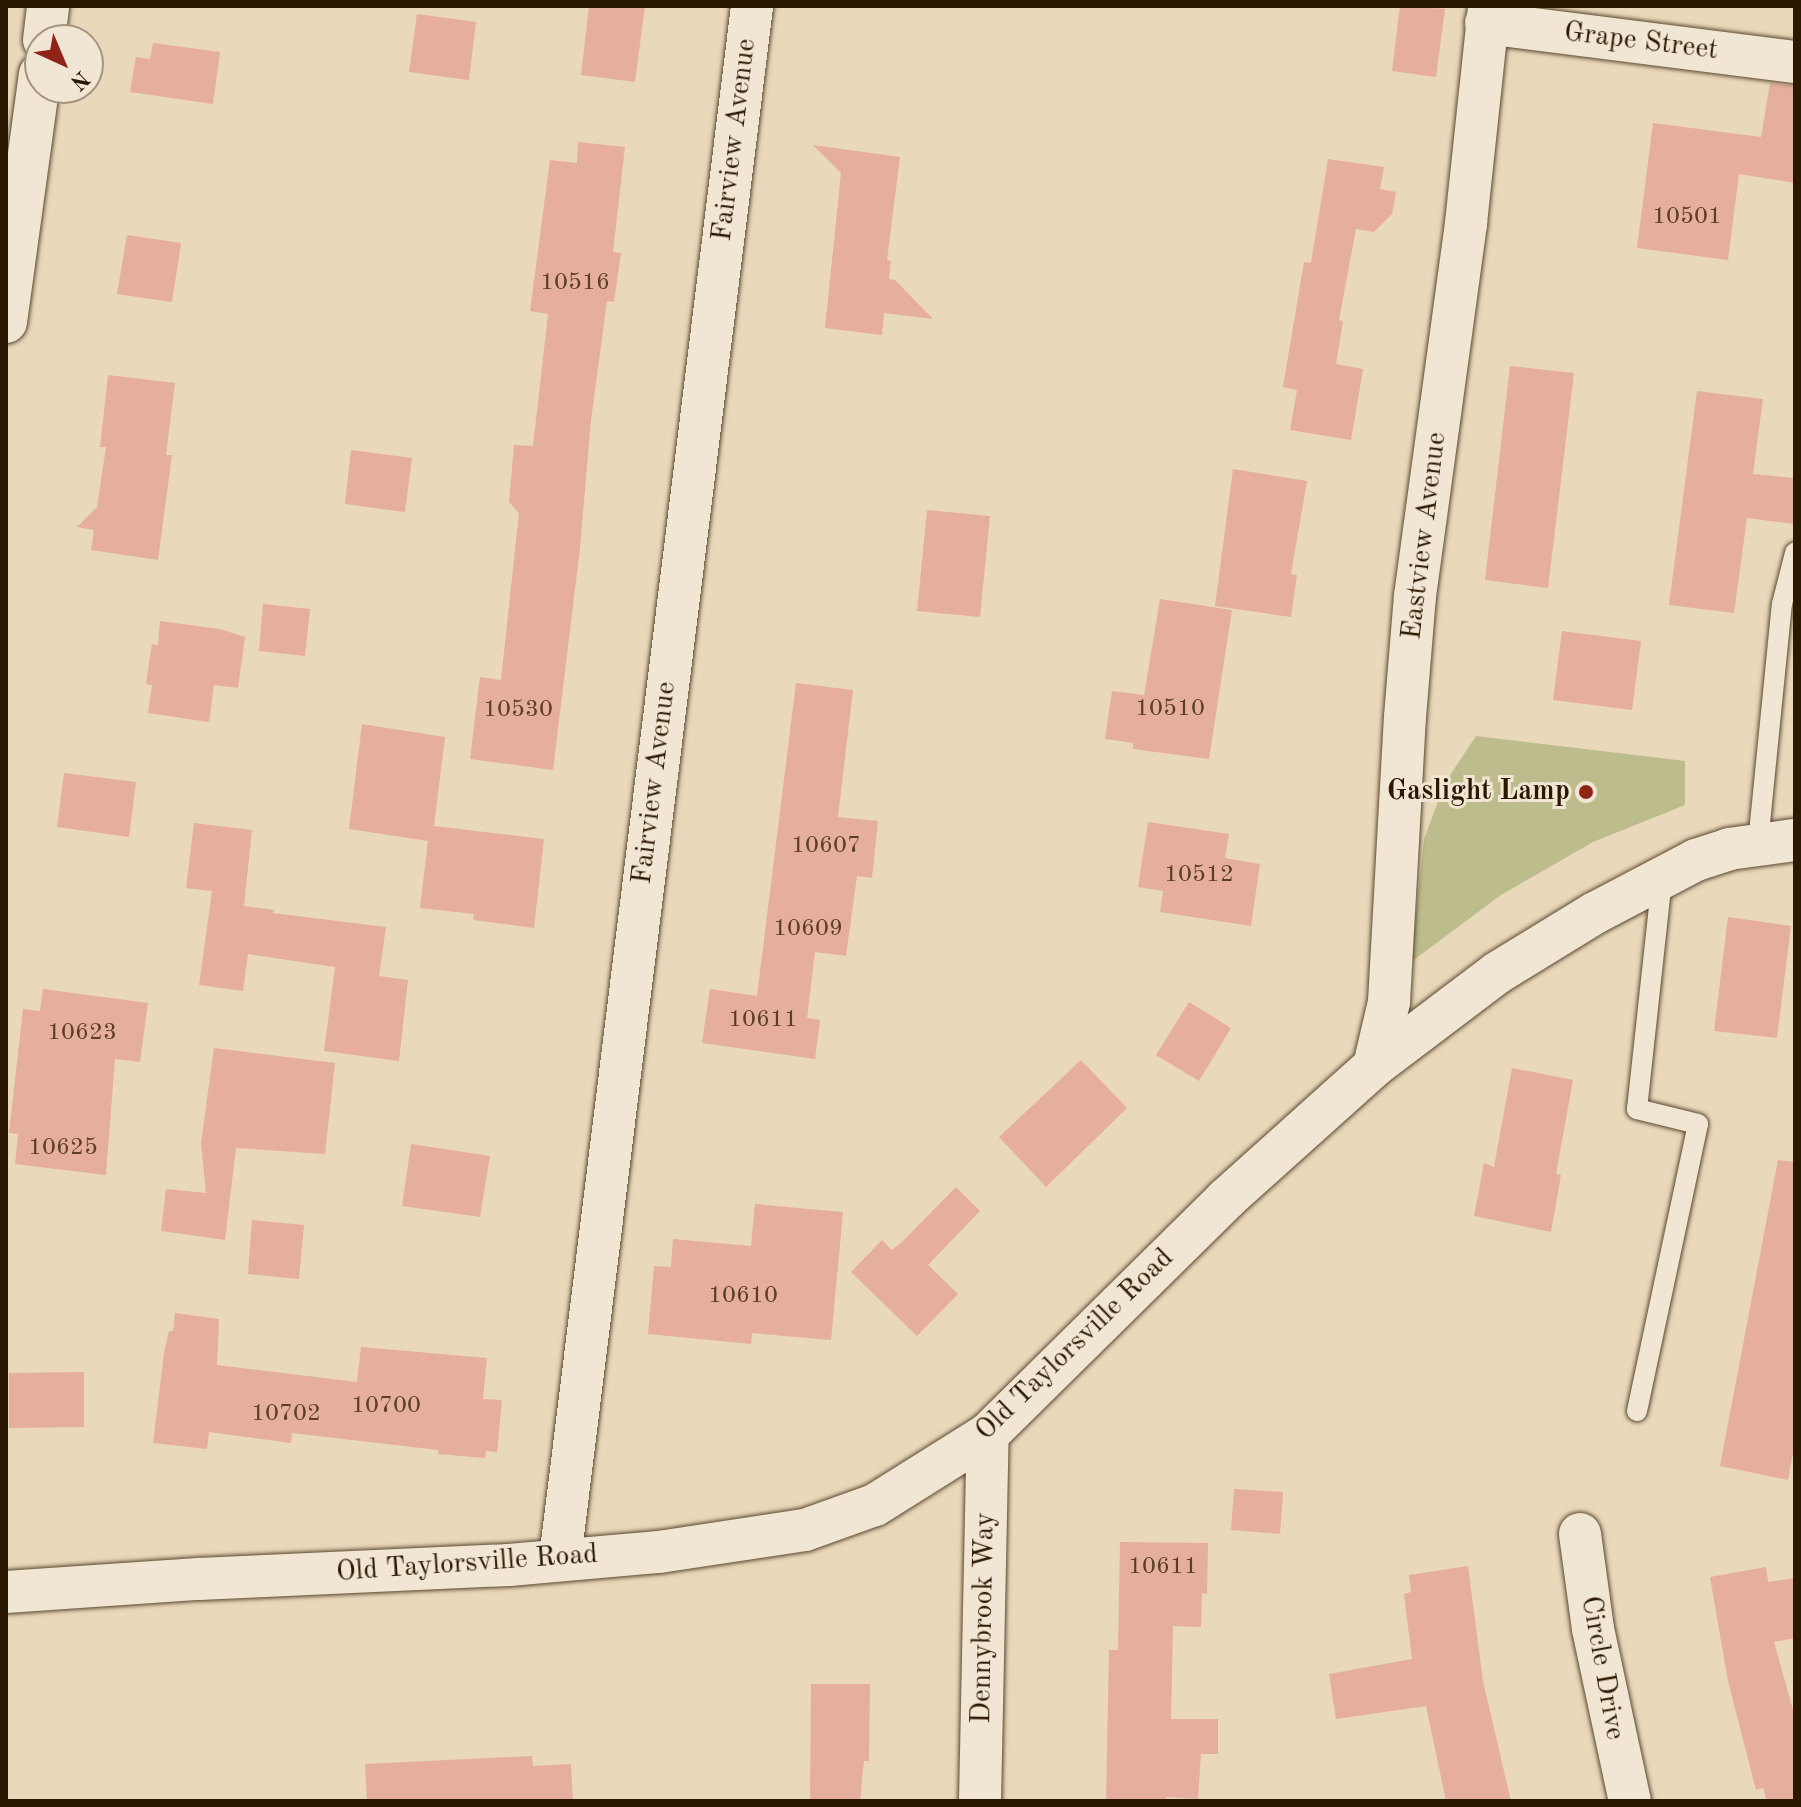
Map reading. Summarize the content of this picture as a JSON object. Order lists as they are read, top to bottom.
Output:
{
  "streets": {
    "street": [
      "Grape Street",
      "Fairview Avenue",
      "Eastview Avenue",
      "Old Taylorsville Road",
      "Dennybrook Way",
      "Circle Drive"
    ]
  },
  "crossings": [
    ["Grape Street", "Eastview Avenue"],
    ["Fairview Avenue", "Old Taylorsville Road"],
    ["Eastview Avenue", "Old Taylorsville Road"],
    ["Old Taylorsville Road", "Dennybrook Way"]
  ],
  "places": ["Gaslight Lamp"],
  "house_numbers": [
    "10501",
    "10516",
    "10510",
    "10530",
    "10607",
    "10512",
    "10609",
    "10611",
    "10623",
    "10625",
    "10610",
    "10700",
    "10702",
    "10611"
  ],
  "north": "bottom right"
}
